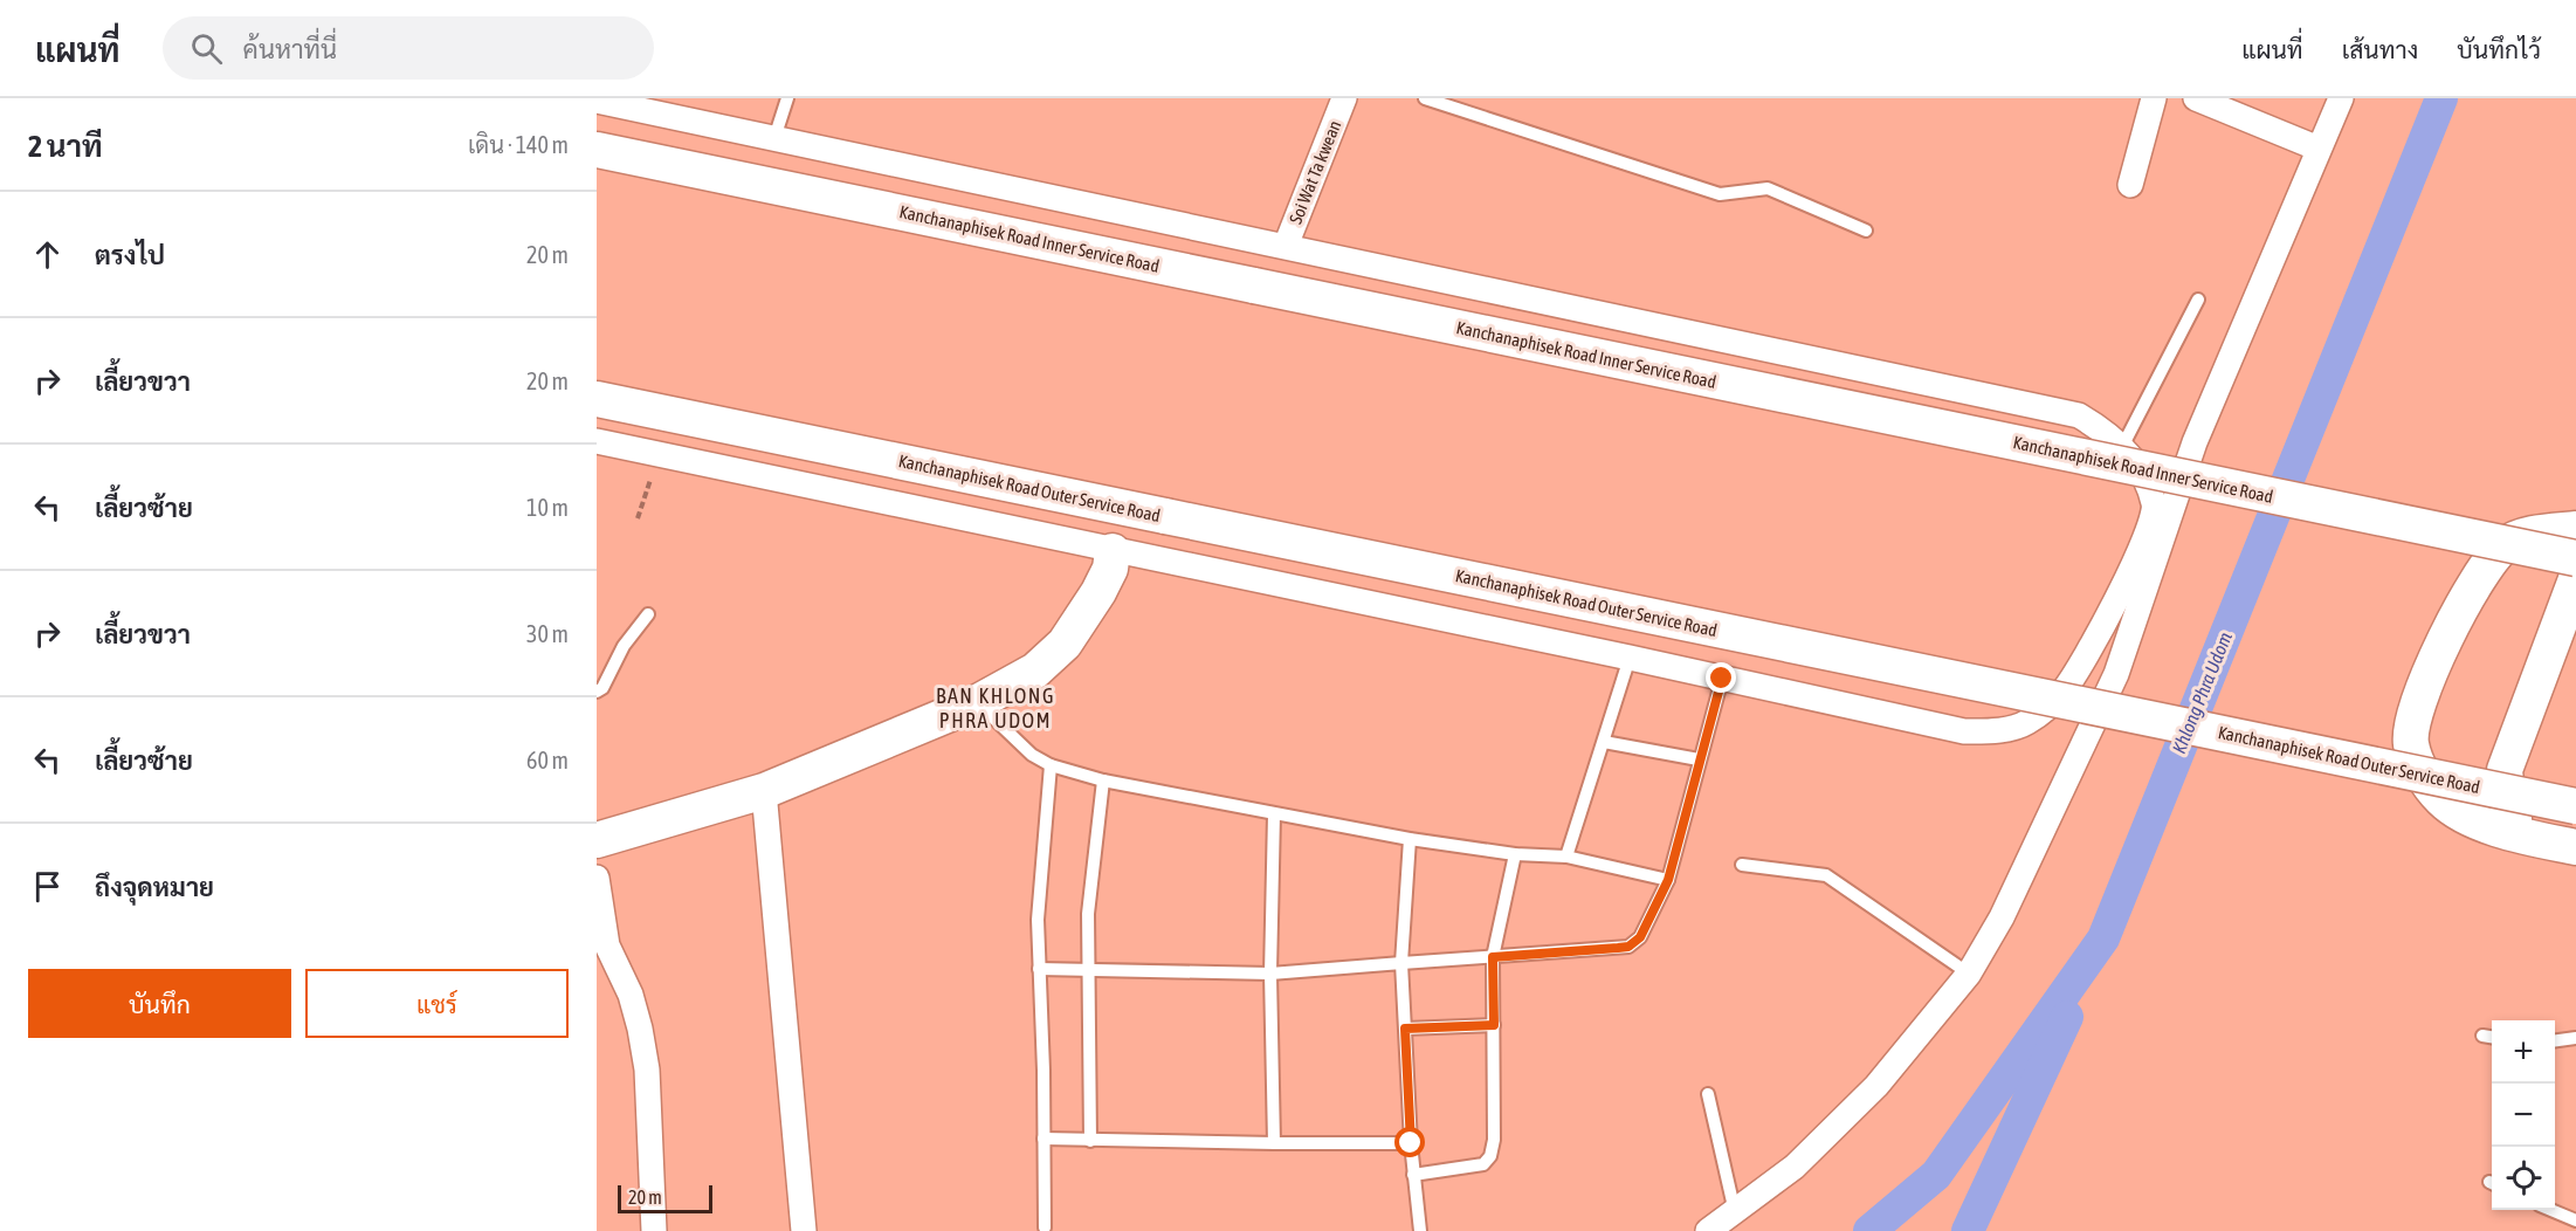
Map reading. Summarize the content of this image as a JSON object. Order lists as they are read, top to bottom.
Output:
{
  "streets": {
    "main road": ["Kanchanaphisek Road Inner Service Road", "Kanchanaphisek Road Outer Service Road"],
    "street": ["Soi Wat Ta kwean"]
  },
  "districts": ["BAN KHLONG PHRA UDOM"],
  "water": ["Khlong Phra Udom"],
  "scale_bar": "20 m",
  "page": {
    "header": "แผนที่",
    "search": "ค้นหาที่นี่",
    "nav": ["แผนที่", "เส้นทาง", "บันทึกไว้"],
    "heading": ["2 นาที", "เดิน · 140 m"],
    "list": [
      ["ตรงไป", "20 m"],
      ["เลี้ยวขวา", "20 m"],
      ["เลี้ยวซ้าย", "10 m"],
      ["เลี้ยวขวา", "30 m"],
      ["เลี้ยวซ้าย", "60 m"],
      "ถึงจุดหมาย"
    ],
    "buttons": ["บันทึก", "แชร์"],
    "map_buttons": ["+", "−"],
    "scale": "20 m"
  }
}
